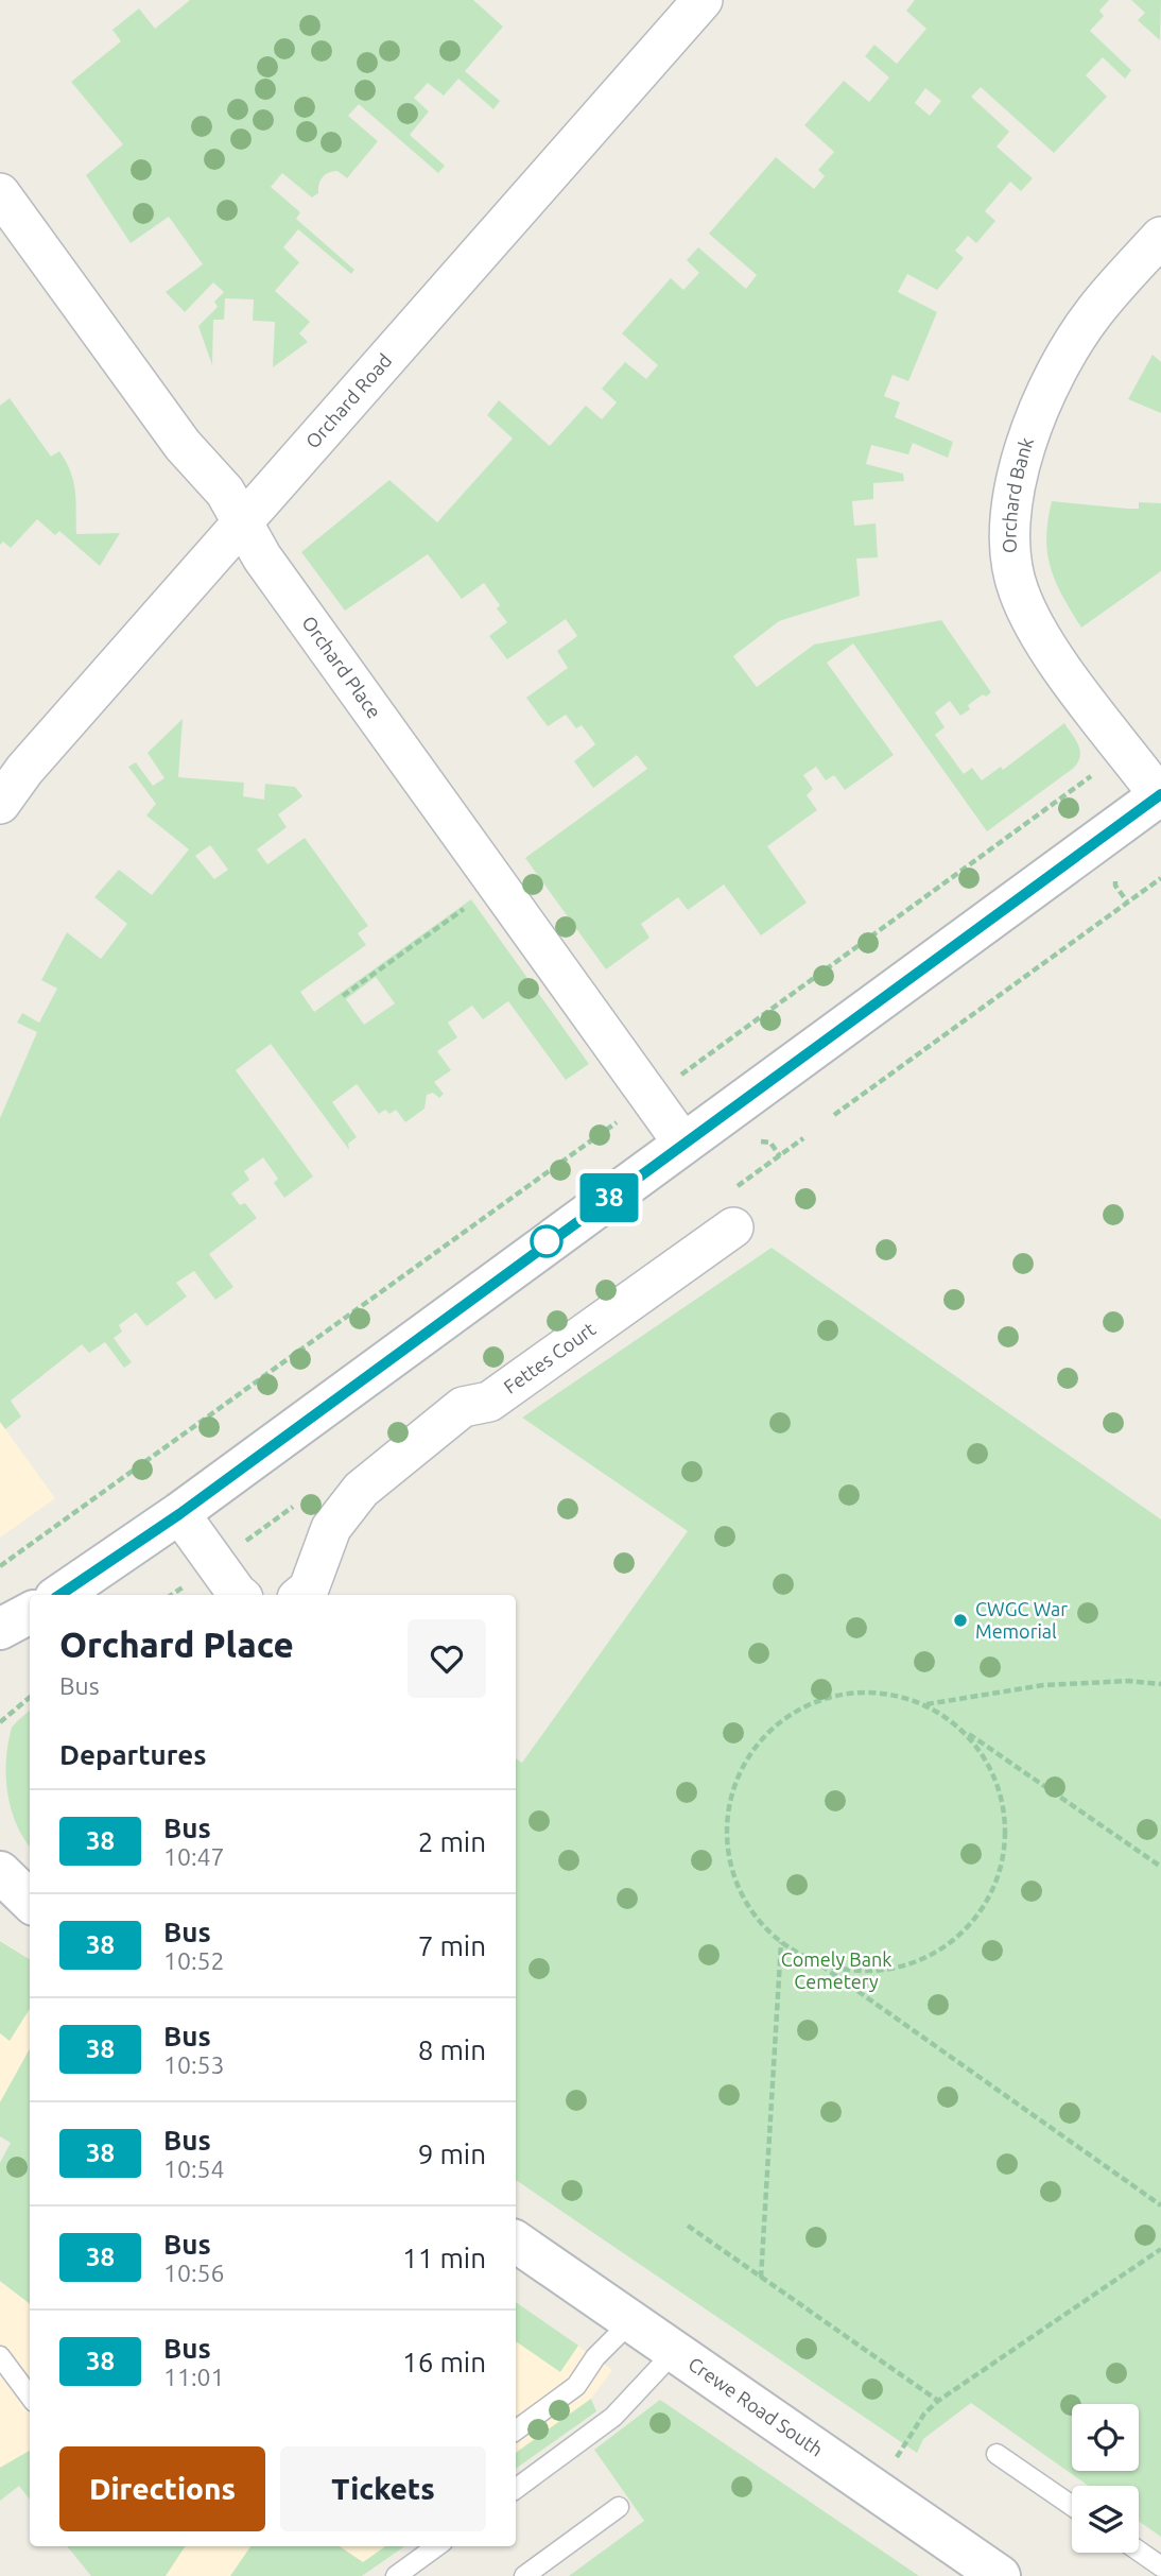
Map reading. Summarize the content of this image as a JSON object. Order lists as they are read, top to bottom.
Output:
{
  "streets": {
    "main road": ["Crewe Road South"],
    "street": [
      "Orchard Road",
      "Orchard Bank",
      "Orchard Place",
      "Fettes Court"
    ]
  },
  "crossings": [
    ["Orchard Road", "Orchard Place"]
  ],
  "parks": ["Comely Bank Cemetery"],
  "places": ["CWGC War Memorial"],
  "lines": ["bus line 38"],
  "page": {
    "on_map": "38",
    "heading": [
      ["Orchard Place", "Bus"],
      "Departures"
    ],
    "list": [
      {
        "mark": "38",
        "name": "Bus",
        "note": "10:47",
        "value": "2 min"
      },
      {
        "mark": "38",
        "name": "Bus",
        "note": "10:52",
        "value": "7 min"
      },
      {
        "mark": "38",
        "name": "Bus",
        "note": "10:53",
        "value": "8 min"
      },
      {
        "mark": "38",
        "name": "Bus",
        "note": "10:54",
        "value": "9 min"
      },
      {
        "mark": "38",
        "name": "Bus",
        "note": "10:56",
        "value": "11 min"
      },
      {
        "mark": "38",
        "name": "Bus",
        "note": "11:01",
        "value": "16 min"
      }
    ],
    "buttons": ["Directions", "Tickets"]
  }
}
